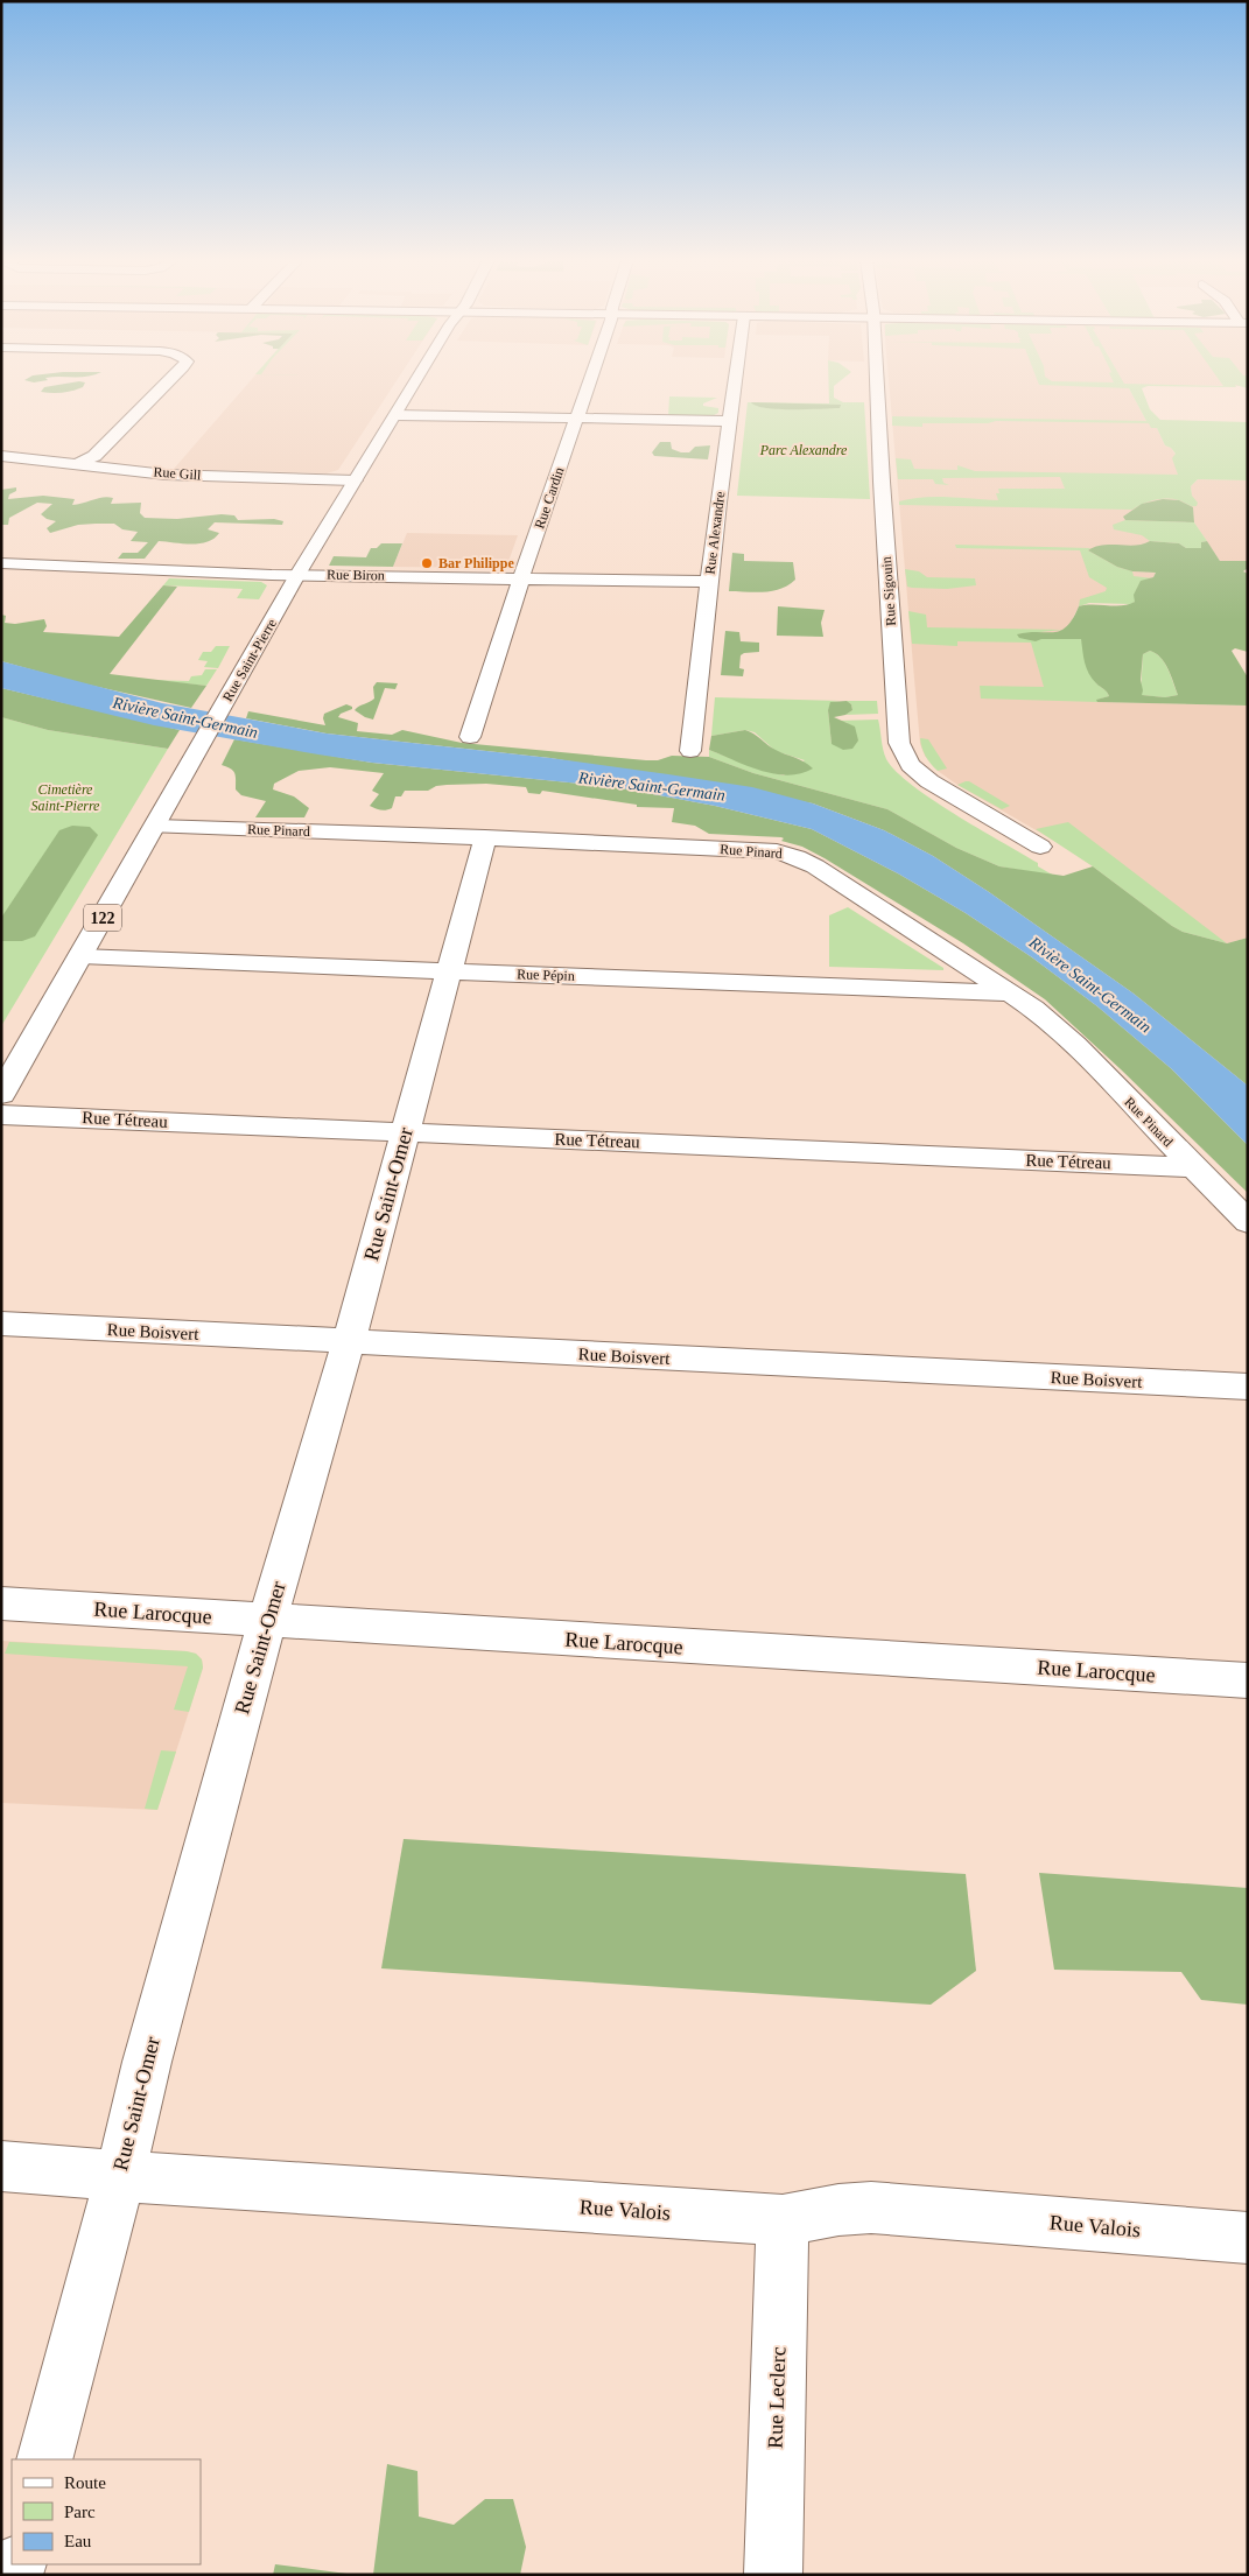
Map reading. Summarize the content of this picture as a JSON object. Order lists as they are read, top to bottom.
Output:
{
  "streets": {
    "street": [
      "Rue Gill",
      "Rue Cardin",
      "Rue Alexandre",
      "Rue Biron",
      "Rue Sigouin",
      "Rue Saint-Pierre",
      "Rue Pinard",
      "122",
      "Rue Pépin",
      "Rue Tétreau",
      "Rue Saint-Omer",
      "Rue Boisvert",
      "Rue Larocque",
      "Rue Valois",
      "Rue Leclerc"
    ]
  },
  "crossings": [
    ["Rue Gill", "Rue Saint-Pierre"],
    ["Rue Cardin", "Rue Biron"],
    ["Rue Alexandre", "Rue Biron"],
    ["Rue Biron", "Rue Saint-Pierre"],
    ["Rue Saint-Pierre", "Rue Pinard"],
    ["Rue Saint-Pierre", "Rue Pépin"],
    ["Rue Pinard", "Rue Pépin"],
    ["Rue Pinard", "Rue Tétreau"],
    ["Rue Pinard", "Rue Saint-Omer"],
    ["Rue Pépin", "Rue Saint-Omer"],
    ["Rue Tétreau", "Rue Saint-Omer"],
    ["Rue Saint-Omer", "Rue Boisvert"],
    ["Rue Saint-Omer", "Rue Larocque"],
    ["Rue Saint-Omer", "Rue Valois"],
    ["Rue Valois", "Rue Leclerc"]
  ],
  "water": ["Rivière Saint-Germain"],
  "parks": ["Parc Alexandre", "Cimetière Saint-Pierre"],
  "places": ["Bar Philippe"],
  "legend": ["Route", "Parc", "Eau"]
}
